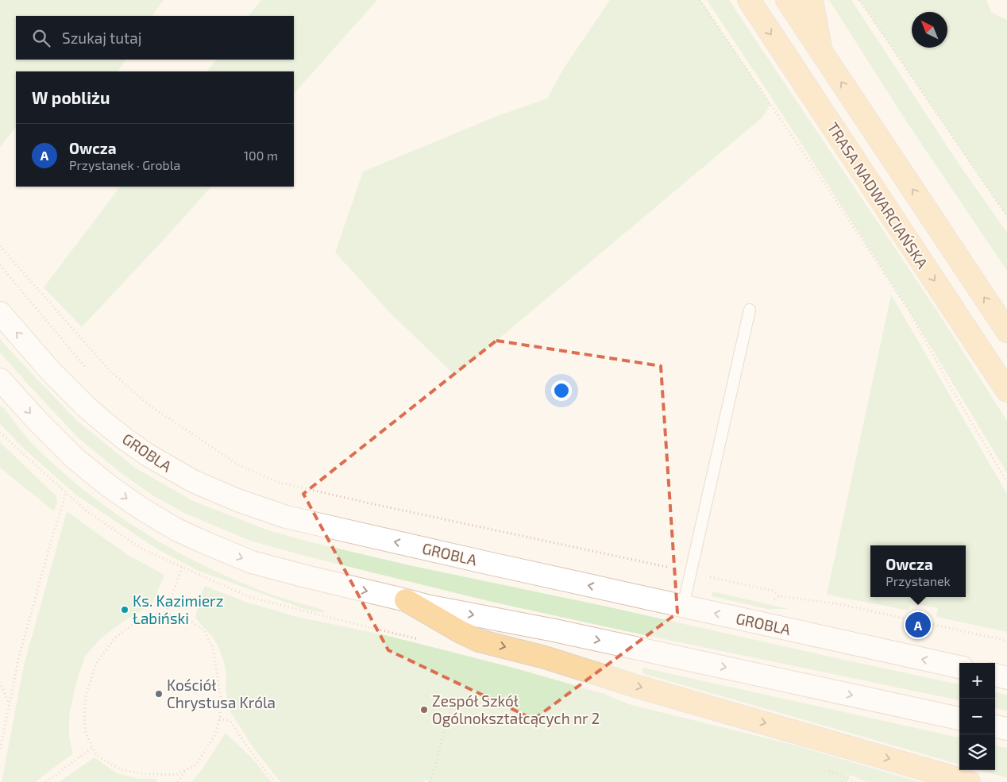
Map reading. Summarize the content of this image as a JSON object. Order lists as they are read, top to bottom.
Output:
{
  "streets": {
    "main road": ["TRASA NADWARCIAŃSKA", "GROBLA"]
  },
  "places": ["Ks. Kazimierz Łabiński", "Kościół Chrystusa Króla", "Zespół Szkół Ogólnokształcących nr 2"],
  "north": "top left",
  "page": {
    "search": "Szukaj tutaj",
    "heading": "W pobliżu",
    "list": [
      {
        "mark": "A",
        "name": "Owcza",
        "note": "Przystanek · Grobla",
        "value": "100 m"
      }
    ],
    "popup": ["Owcza", "Przystanek"],
    "pins": "A",
    "map_buttons": ["+", "−"]
  }
}
